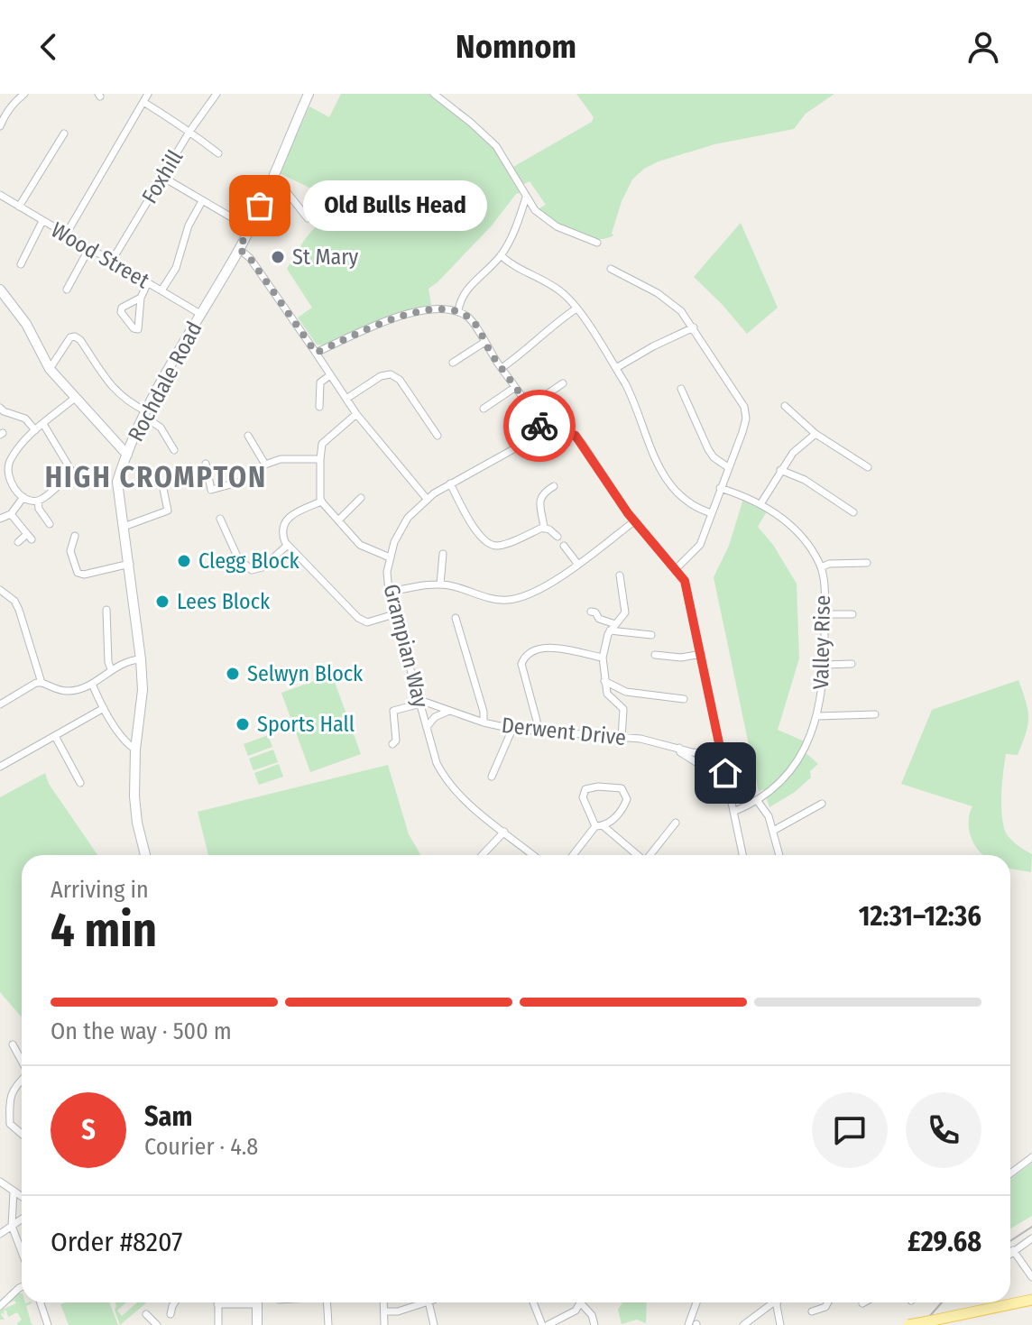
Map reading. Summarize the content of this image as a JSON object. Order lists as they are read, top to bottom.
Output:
{
  "streets": {
    "main road": ["Rochdale Road"],
    "street": [
      "Foxhill",
      "Wood Street",
      "Valley Rise",
      "Grampian Way",
      "Derwent Drive"
    ]
  },
  "crossings": [
    ["Foxhill", "Wood Street"],
    ["Wood Street", "Rochdale Road"],
    ["Grampian Way", "Derwent Drive"]
  ],
  "districts": ["HIGH CROMPTON"],
  "places": [
    "Old Bulls Head",
    "St Mary",
    "Clegg Block",
    "Lees Block",
    "Selwyn Block",
    "Sports Hall"
  ],
  "page": {
    "header": "Nomnom",
    "bubble": "Old Bulls Head",
    "heading": ["4 min", "Arriving in", "12:31–12:36"],
    "panel": [
      "Sam",
      "Courier · 4.8",
      "Order #8207",
      "£29.68"
    ],
    "bar": "On the way · 500 m",
    "round": "S"
  }
}
